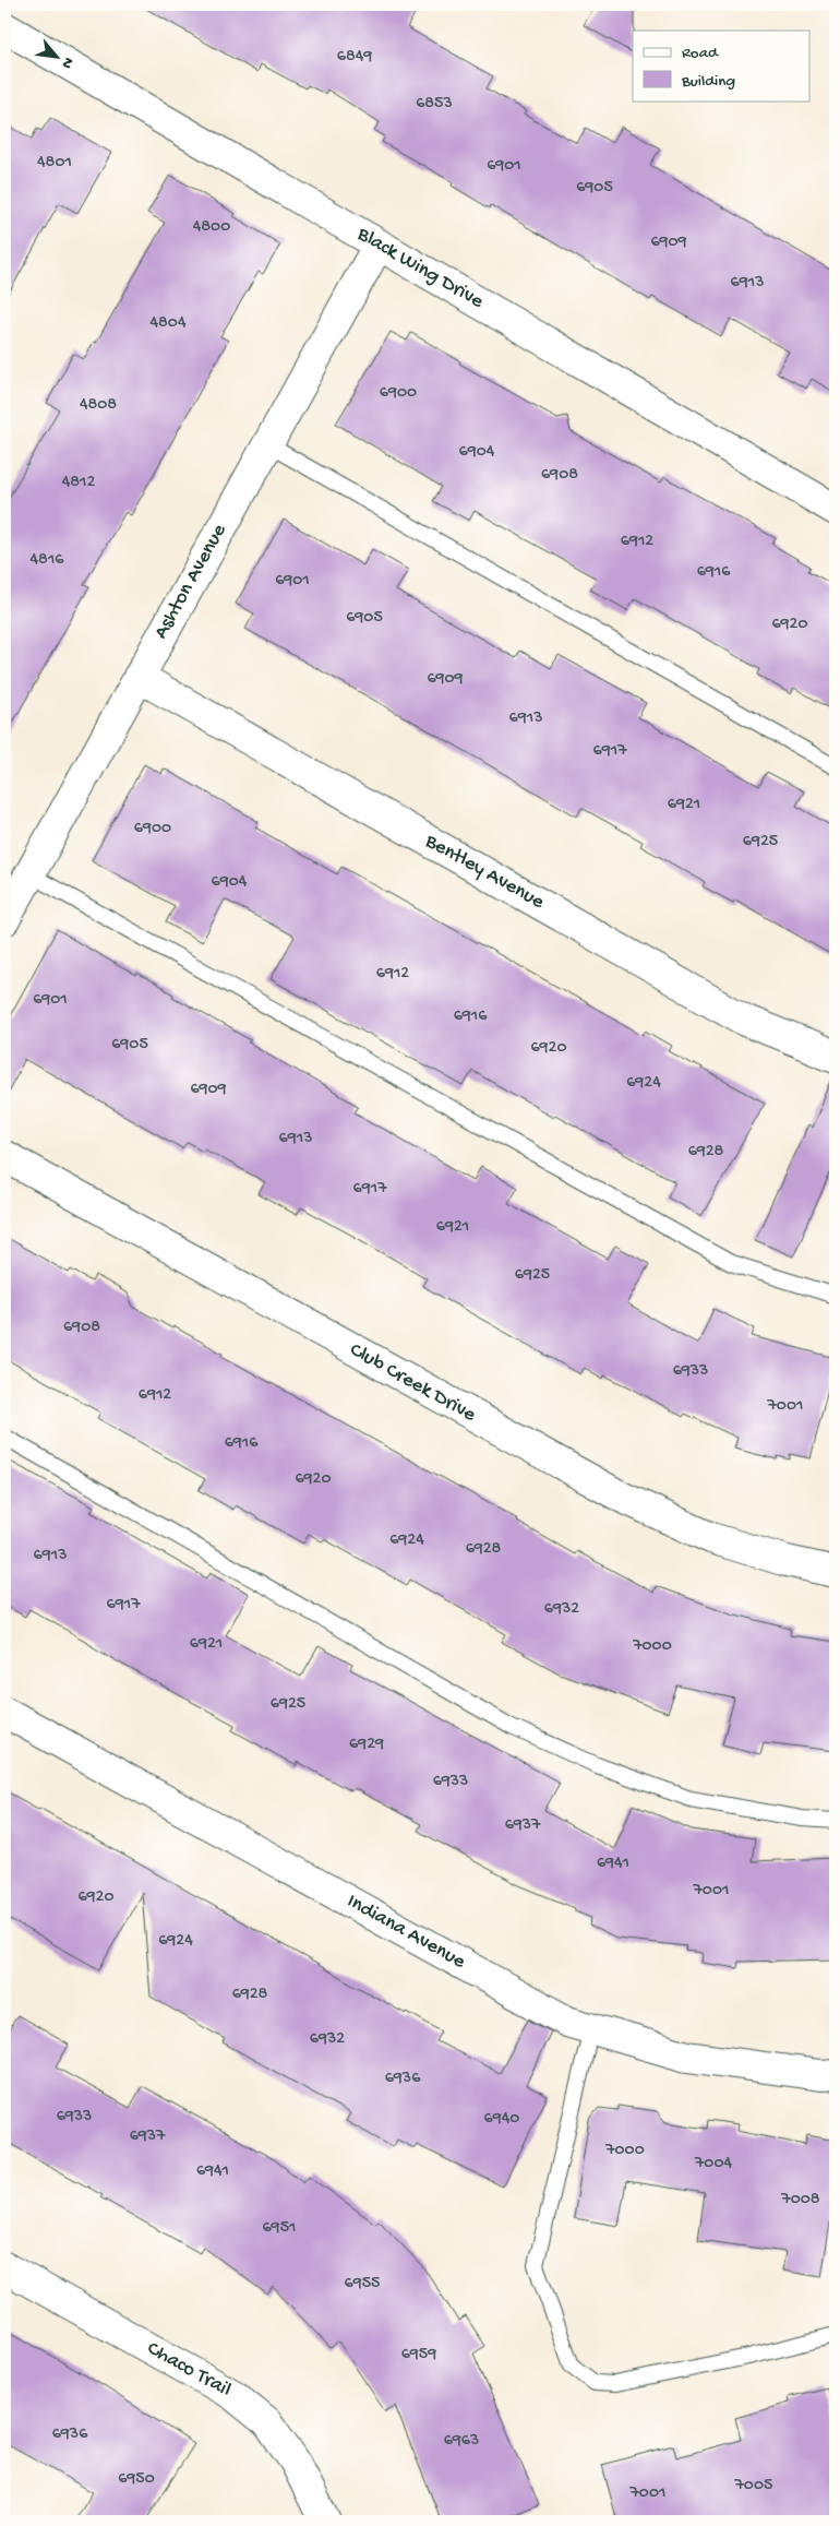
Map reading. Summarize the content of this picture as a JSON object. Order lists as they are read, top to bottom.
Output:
{
  "streets": {
    "street": [
      "Black Wing Drive",
      "Ashton Avenue",
      "Bentley Avenue",
      "Club Creek Drive",
      "Indiana Avenue",
      "Chaco Trail"
    ]
  },
  "crossings": [
    ["Black Wing Drive", "Ashton Avenue"],
    ["Ashton Avenue", "Bentley Avenue"]
  ],
  "house_numbers": [
    "6849",
    "6853",
    "4801",
    "6901",
    "6905",
    "4800",
    "6909",
    "6913",
    "4804",
    "6900",
    "4808",
    "6904",
    "6908",
    "4812",
    "6912",
    "4816",
    "6916",
    "6901",
    "6905",
    "6920",
    "6909",
    "6913",
    "6917",
    "6921",
    "6900",
    "6925",
    "6904",
    "6912",
    "6901",
    "6916",
    "6905",
    "6920",
    "6924",
    "6909",
    "6913",
    "6928",
    "6917",
    "6921",
    "6925",
    "6908",
    "6933",
    "6912",
    "7001",
    "6916",
    "6920",
    "6924",
    "6928",
    "6913",
    "6917",
    "6932",
    "6921",
    "7000",
    "6925",
    "6929",
    "6933",
    "6937",
    "6941",
    "7001",
    "6920",
    "6924",
    "6928",
    "6932",
    "6936",
    "6933",
    "6940",
    "6937",
    "7000",
    "7004",
    "6941",
    "7008",
    "6951",
    "6955",
    "6959",
    "6936",
    "6963",
    "6950",
    "7005",
    "7001"
  ],
  "legend": ["Road", "Building"],
  "north": "bottom right"
}
